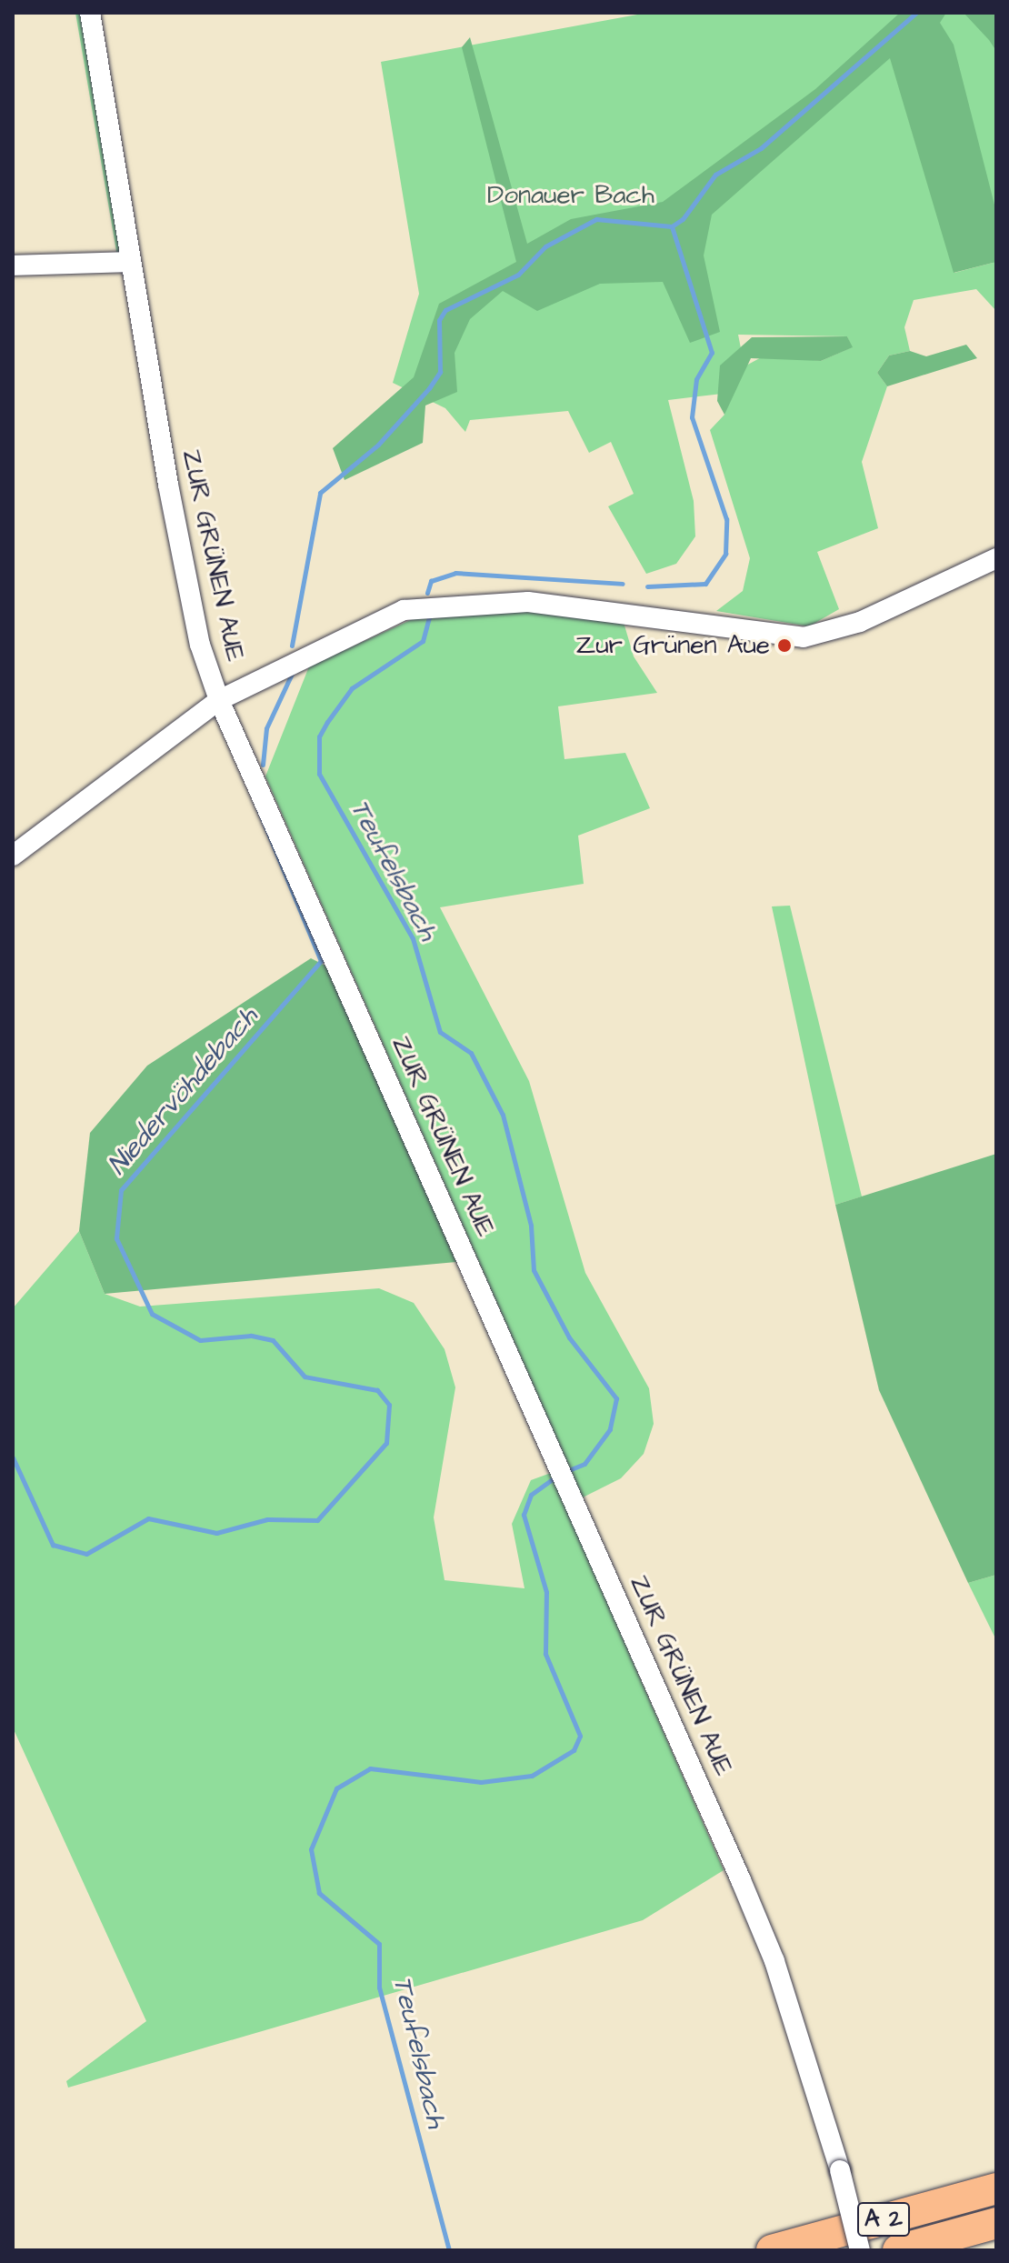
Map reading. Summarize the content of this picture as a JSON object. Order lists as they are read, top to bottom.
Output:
{
  "streets": {
    "highway": ["A 2"],
    "street": ["ZUR GRÜNEN AUE"]
  },
  "water": ["Teufelsbach", "Niedervöhdebach"],
  "parks": ["Donauer Bach"],
  "places": ["Zur Grünen Aue"]
}
